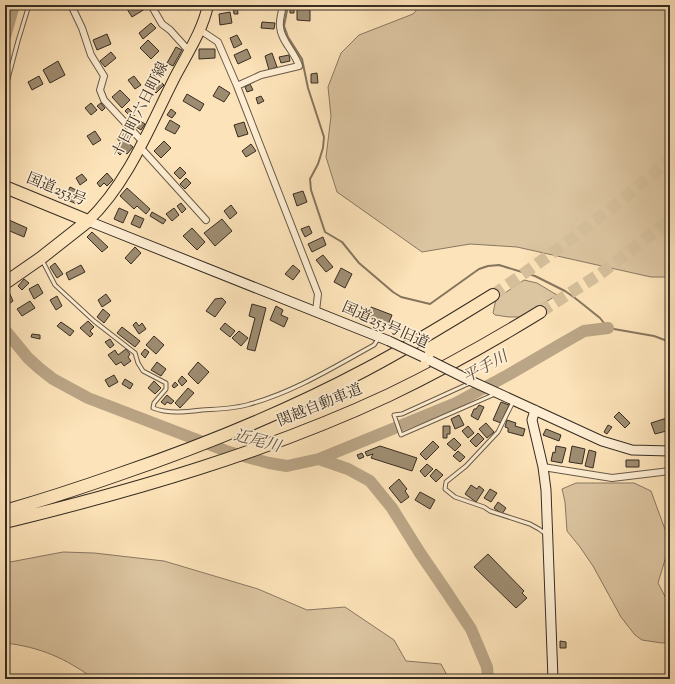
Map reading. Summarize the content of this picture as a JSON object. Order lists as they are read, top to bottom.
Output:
{
  "streets": {
    "highway": ["国道253号", "関越自動車道"],
    "main road": ["十日町六日町線"],
    "street": ["国道253号旧道"]
  },
  "crossings": [
    ["十日町六日町線", "国道253号"],
    ["十日町六日町線", "国道253号旧道"],
    ["国道253号", "国道253号旧道"]
  ],
  "water": ["平手川", "近尾川"]
}
